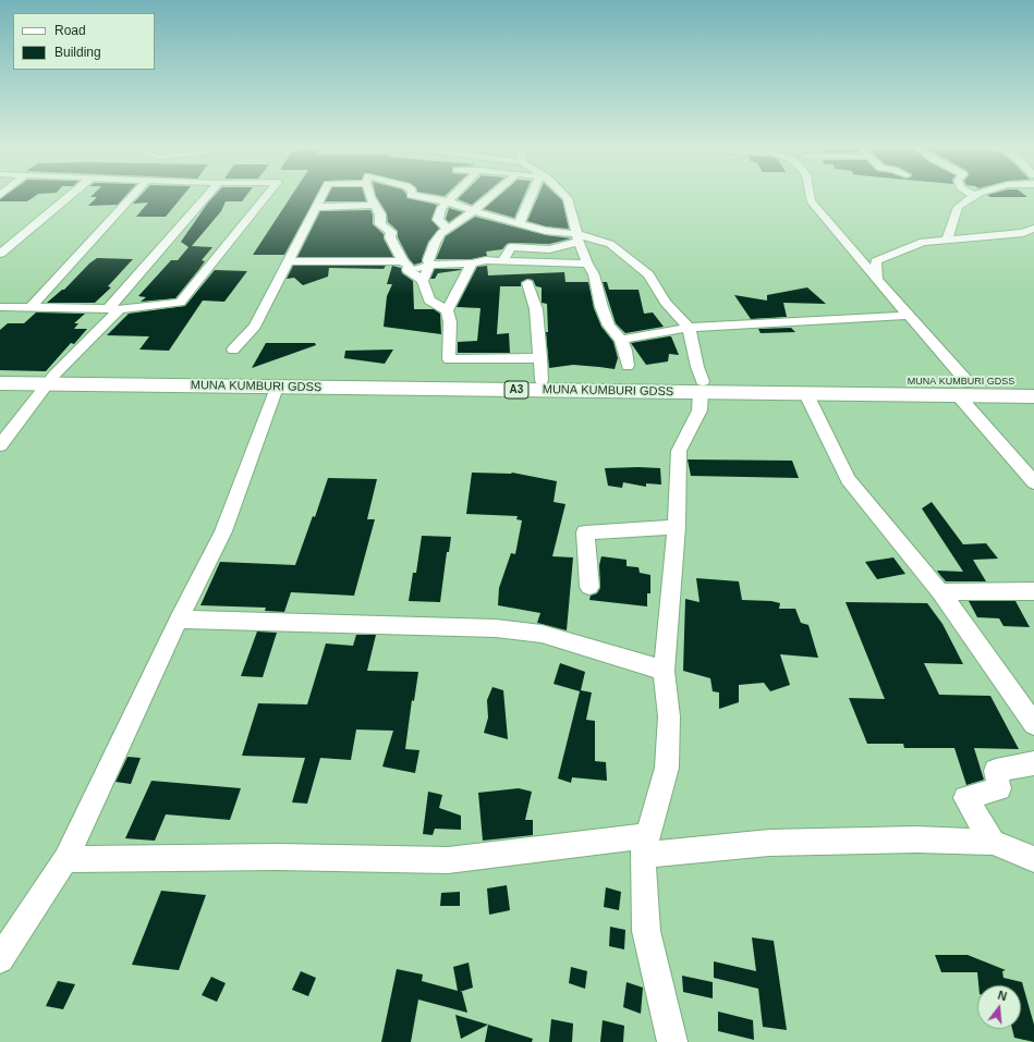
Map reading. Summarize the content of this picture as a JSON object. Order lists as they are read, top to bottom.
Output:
{
  "streets": {
    "highway": ["MUNA KUMBURI GDSS", "A3"]
  },
  "legend": ["Road", "Building"],
  "north": "top"
}
